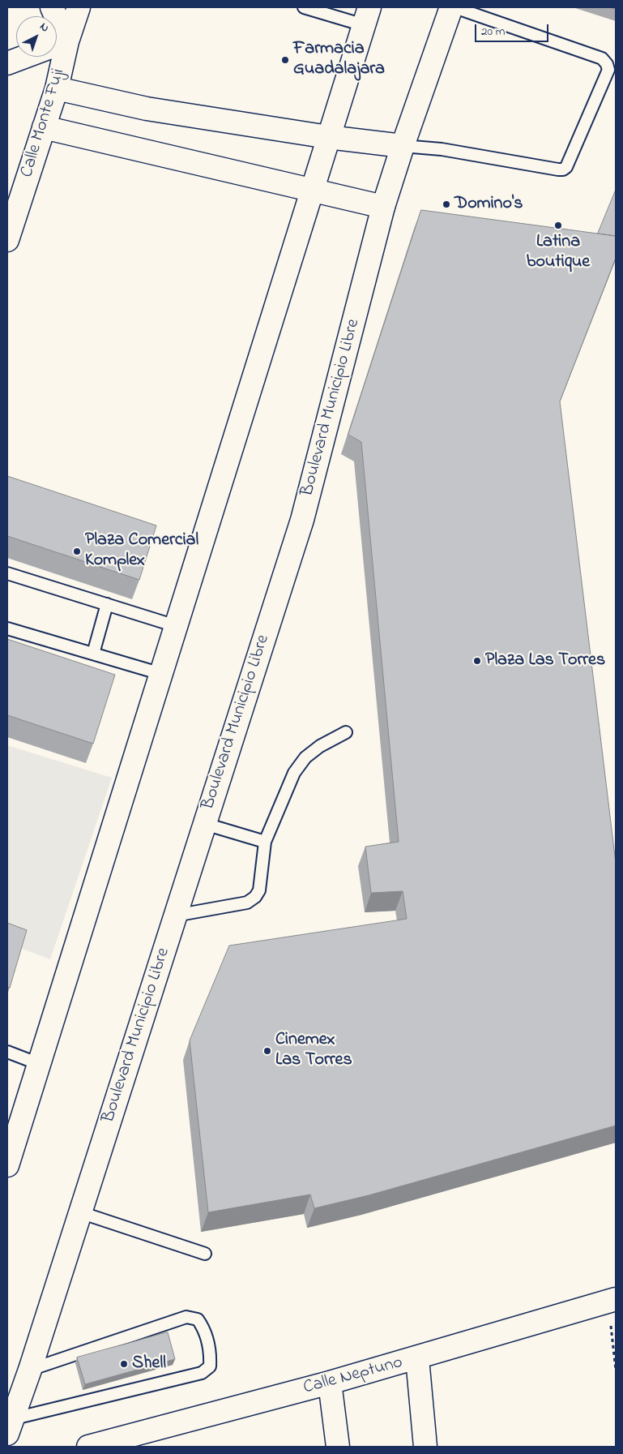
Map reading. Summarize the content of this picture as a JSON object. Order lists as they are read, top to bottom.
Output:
{
  "streets": {
    "main road": ["Calle Monte Fuji", "Boulevard Municipio Libre", "Calle Neptuno"]
  },
  "places": [
    "Farmacia Guadalajara",
    "Domino's",
    "Latina boutique",
    "Plaza Comercial Komplex",
    "Plaza Las Torres",
    "Cinemex Las Torres",
    "Shell"
  ],
  "scale_bar": "20 m",
  "north": "top right"
}
